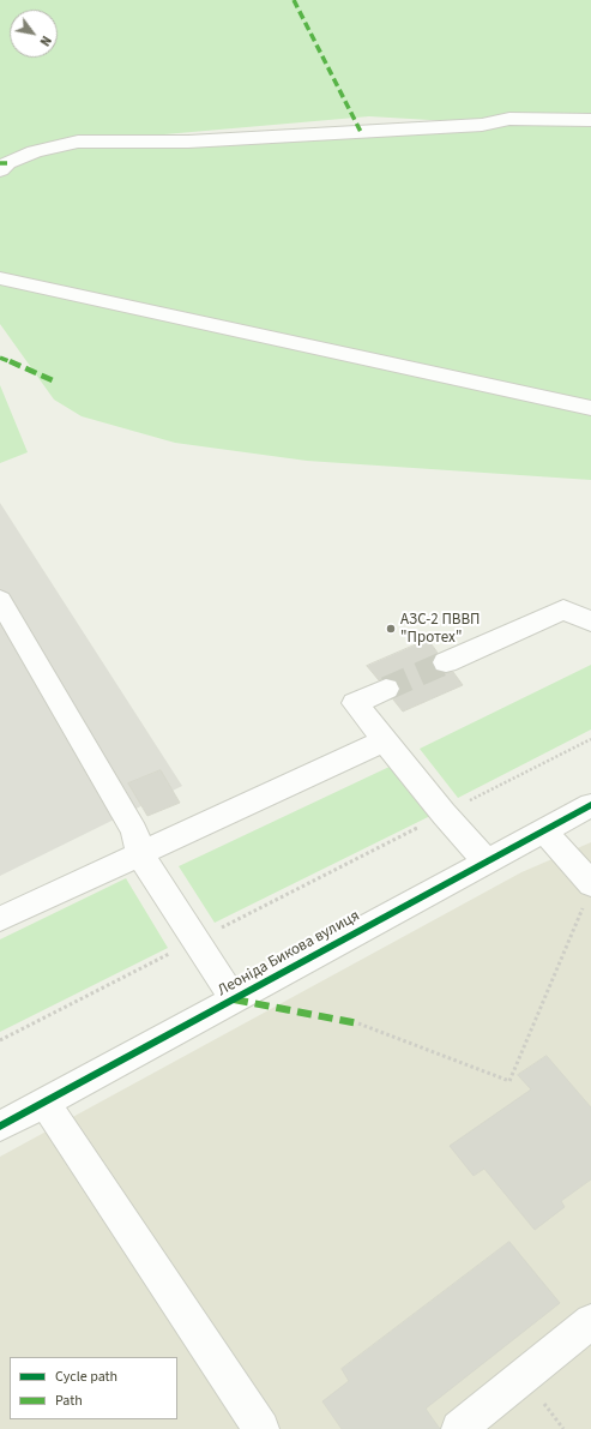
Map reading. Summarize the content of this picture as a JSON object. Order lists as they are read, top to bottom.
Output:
{
  "streets": {
    "street": ["Леоніда Бикова вулиця"]
  },
  "places": ["АЗС-2 ПВВП \"Протех\""],
  "legend": ["Cycle path", "Path"],
  "north": "bottom right"
}
